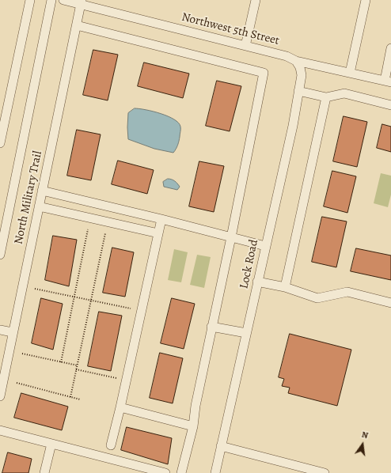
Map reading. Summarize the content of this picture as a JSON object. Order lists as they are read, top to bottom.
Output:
{
  "streets": {
    "street": ["Northwest 5th Street", "North Military Trail", "Lock Road"]
  },
  "crossings": [
    ["Northwest 5th Street", "North Military Trail"],
    ["Northwest 5th Street", "Lock Road"]
  ],
  "north": "top"
}
